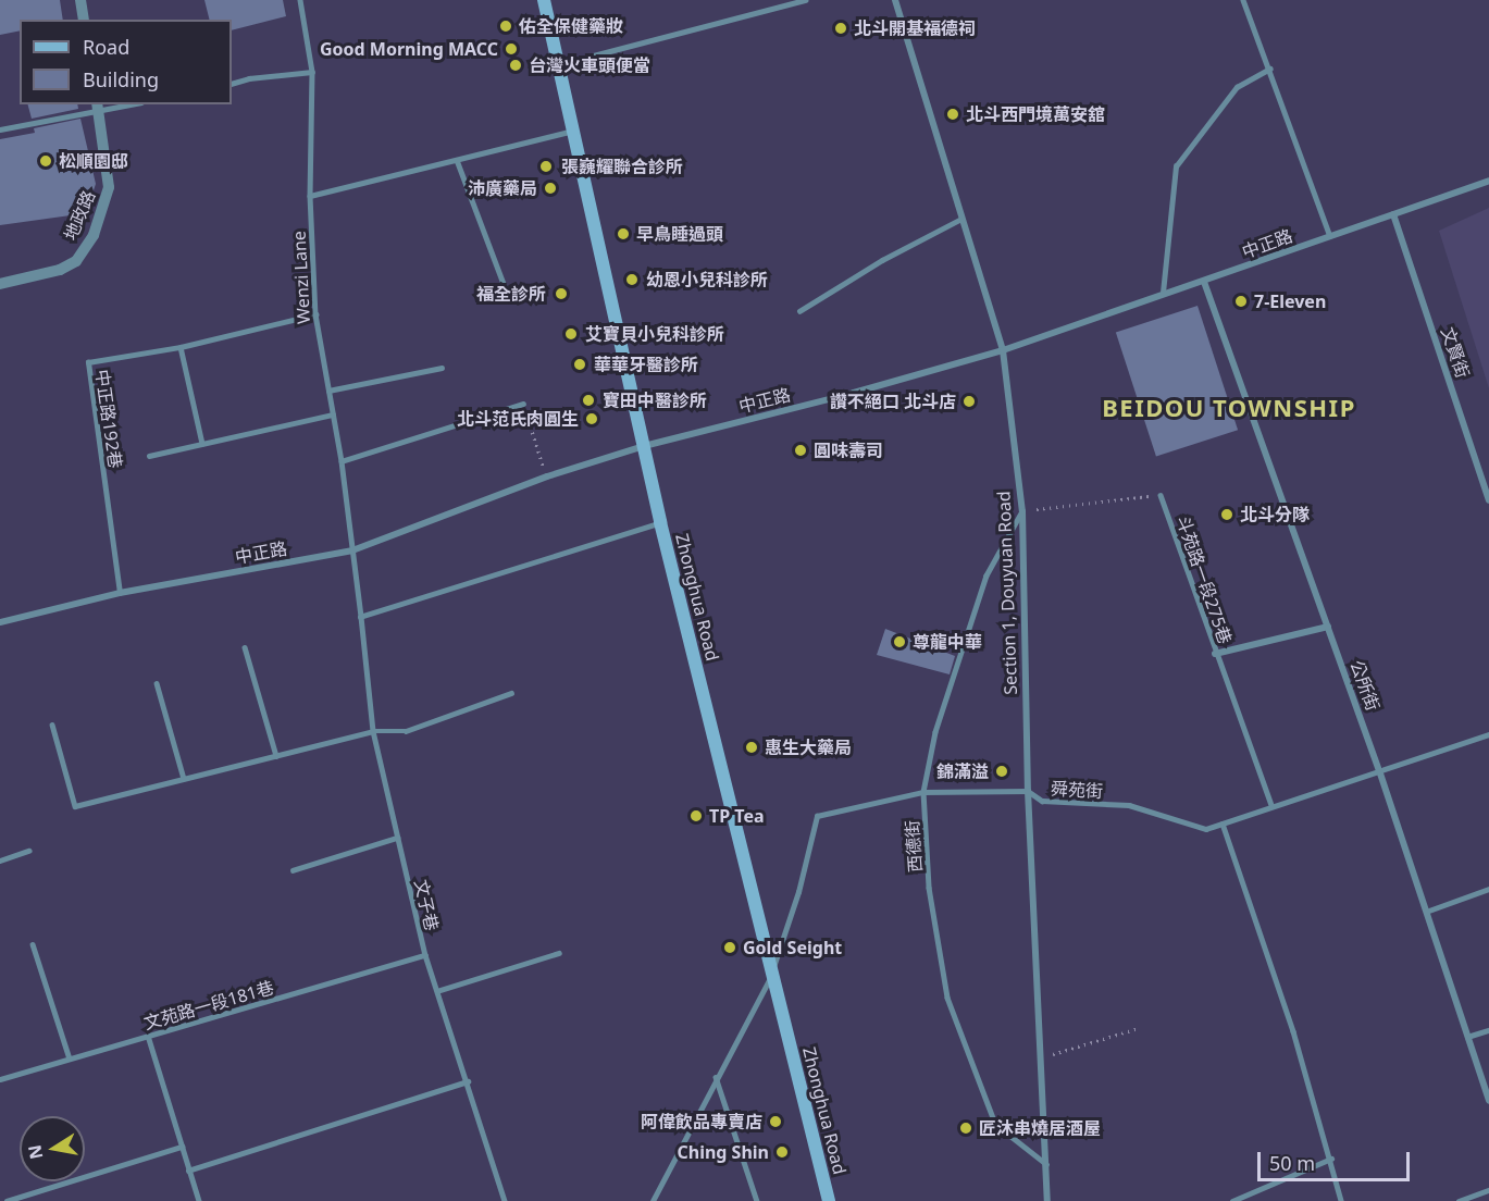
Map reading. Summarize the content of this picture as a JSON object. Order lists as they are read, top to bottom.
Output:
{
  "streets": {
    "main road": ["Zhonghua Road"],
    "street": [
      "地政路",
      "中正路",
      "文賢街",
      "Section 1, Douyuan Road",
      "公所街"
    ],
    "lane": [
      "Wenzi Lane",
      "中正路192巷",
      "斗苑路一段275巷",
      "舜苑街",
      "西德街",
      "文子巷",
      "文苑路一段181巷"
    ]
  },
  "crossings": [
    ["中正路", "Wenzi Lane"],
    ["中正路", "文賢街"],
    ["中正路", "中正路192巷"],
    ["中正路", "Section 1, Douyuan Road"],
    ["中正路", "Zhonghua Road"],
    ["中正路", "公所街"],
    ["中正路", "文子巷"],
    ["Wenzi Lane", "中正路192巷"],
    ["Wenzi Lane", "文子巷"],
    ["斗苑路一段275巷", "舜苑街"],
    ["Section 1, Douyuan Road", "舜苑街"],
    ["Section 1, Douyuan Road", "西德街"],
    ["Zhonghua Road", "舜苑街"],
    ["公所街", "舜苑街"],
    ["舜苑街", "西德街"],
    ["文子巷", "文苑路一段181巷"]
  ],
  "districts": ["BEIDOU TOWNSHIP"],
  "places": [
    "佑全保健藥妝",
    "北斗開基福德祠",
    "Good Morning MACC",
    "台灣火車頭便當",
    "北斗西門境萬安舘",
    "松順園邸",
    "張巍耀聯合診所",
    "沛廣藥局",
    "早鳥睡過頭",
    "幼恩小兒科診所",
    "福全診所",
    "7-Eleven",
    "艾寶貝小兒科診所",
    "華華牙醫診所",
    "寶田中醫診所",
    "讚不絕口 北斗店",
    "北斗范氏肉圓生",
    "圓味壽司",
    "北斗分隊",
    "尊龍中華",
    "惠生大藥局",
    "錦滿溢",
    "TP Tea",
    "Gold Seight",
    "阿偉飲品專賣店",
    "匠沐串燒居酒屋",
    "Ching Shin"
  ],
  "legend": ["Road", "Building"],
  "scale_bar": "50 m",
  "north": "left"
}
